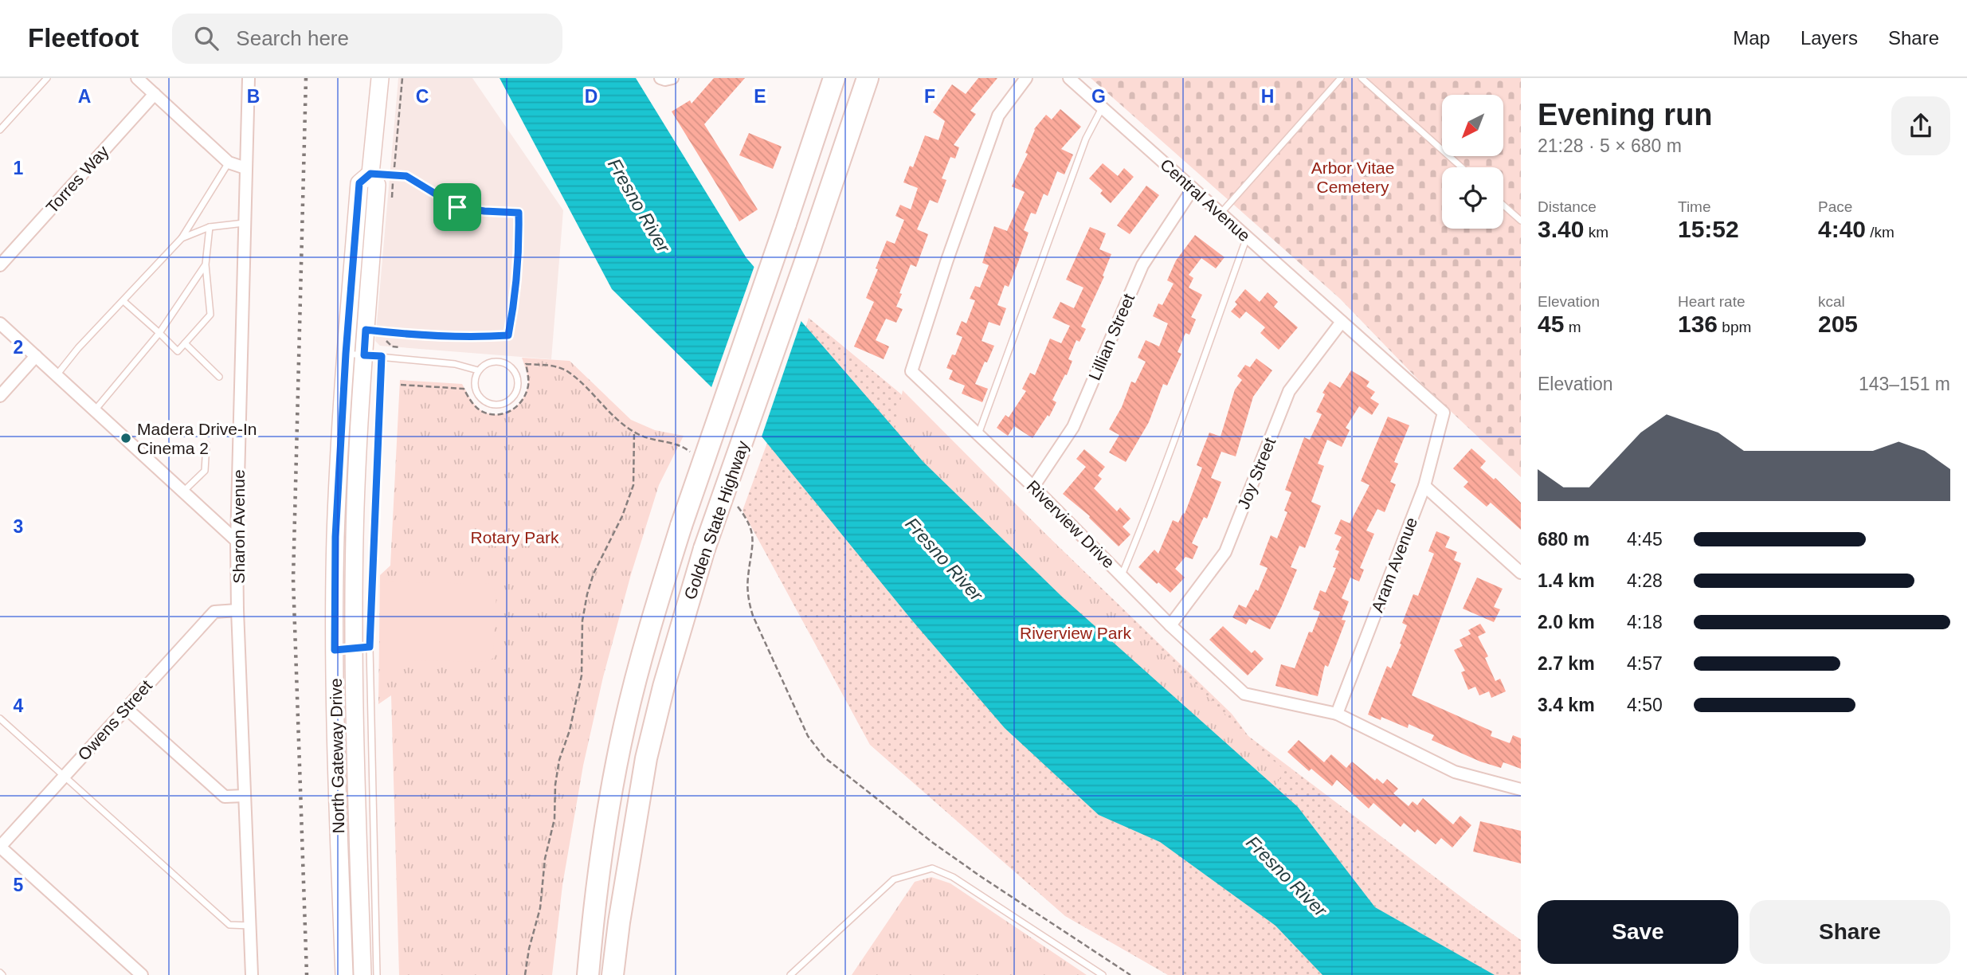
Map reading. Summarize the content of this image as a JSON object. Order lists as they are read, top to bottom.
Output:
{
  "streets": {
    "highway": ["Golden State Highway"],
    "main road": ["North Gateway Drive"],
    "street": [
      "Torres Way",
      "Central Avenue",
      "Lillian Street",
      "Joy Street",
      "Riverview Drive",
      "Sharon Avenue",
      "Aram Avenue",
      "Owens Street"
    ]
  },
  "crossings": [
    ["Central Avenue", "Lillian Street"],
    ["Central Avenue", "Joy Street"],
    ["Central Avenue", "Aram Avenue"],
    ["Lillian Street", "Riverview Drive"],
    ["Joy Street", "Riverview Drive"],
    ["Riverview Drive", "Aram Avenue"],
    ["Sharon Avenue", "Owens Street"]
  ],
  "water": ["Fresno River"],
  "parks": ["Arbor Vitae Cemetery", "Rotary Park", "Riverview Park"],
  "places": ["Madera Drive-In Cinema 2"],
  "north": "bottom left",
  "page": {
    "header": "Fleetfoot",
    "search": "Search here",
    "nav": ["Map", "Layers", "Share"],
    "heading": ["Evening run", "21:28 · 5 × 680 m"],
    "stats": [
      ["Distance", "3.40 km"],
      ["Time", "15:52"],
      ["Pace", "4:40 /km"],
      ["Elevation", "45 m"],
      ["Heart rate", "136 bpm"],
      ["kcal", "205"]
    ],
    "chart": ["Elevation", "143–151 m"],
    "list": [
      {
        "name": "680 m",
        "note": "4:45"
      },
      {
        "name": "1.4 km",
        "note": "4:28"
      },
      {
        "name": "2.0 km",
        "note": "4:18"
      },
      {
        "name": "2.7 km",
        "note": "4:57"
      },
      {
        "name": "3.4 km",
        "note": "4:50"
      }
    ],
    "buttons": ["Save", "Share"]
  },
  "grid": {
    "columns": [
      "A",
      "B",
      "C",
      "D",
      "E",
      "F",
      "G",
      "H"
    ],
    "rows": [
      "1",
      "2",
      "3",
      "4",
      "5"
    ]
  }
}
